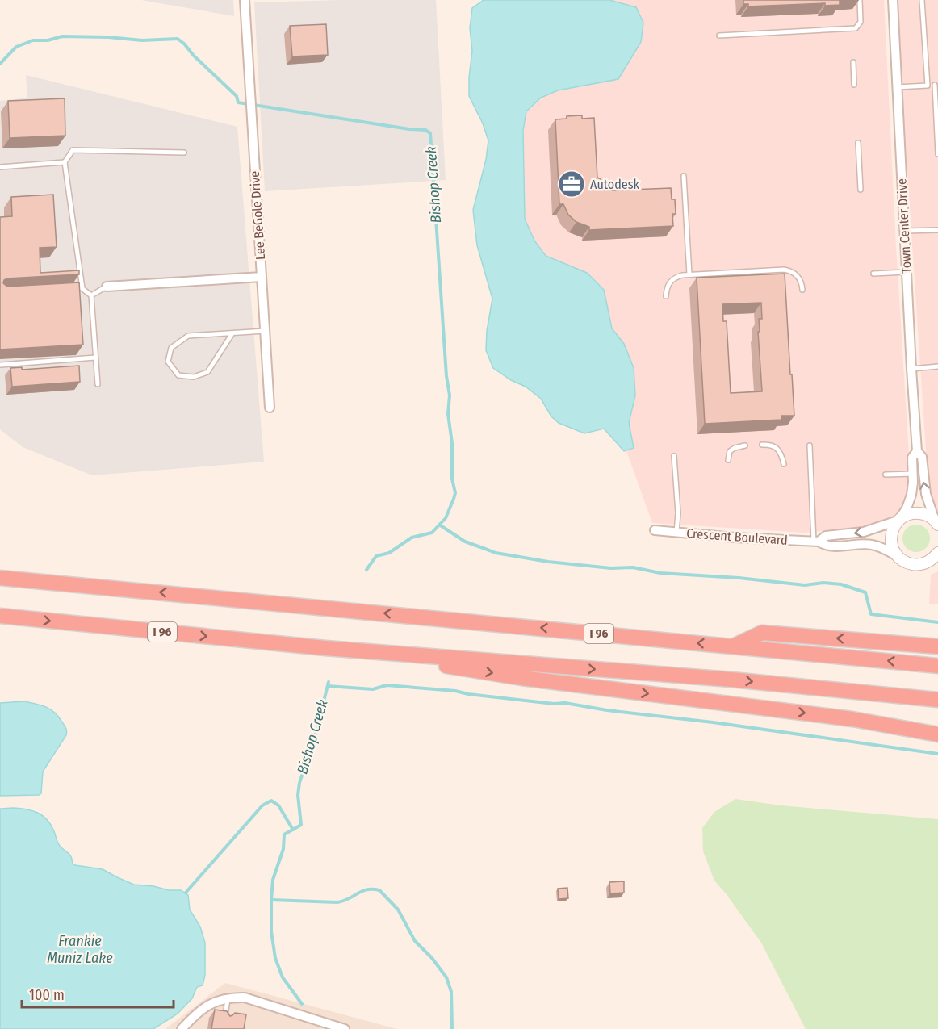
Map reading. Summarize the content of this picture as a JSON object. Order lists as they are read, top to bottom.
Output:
{
  "streets": {
    "highway": ["I 96"],
    "street": ["Lee BeGole Drive", "Town Center Drive", "Crescent Boulevard"]
  },
  "crossings": [
    ["Town Center Drive", "Crescent Boulevard"]
  ],
  "water": ["Bishop Creek", "Frankie Muniz Lake"],
  "places": {
    "office": ["Autodesk"]
  },
  "scale_bar": "100 m"
}
